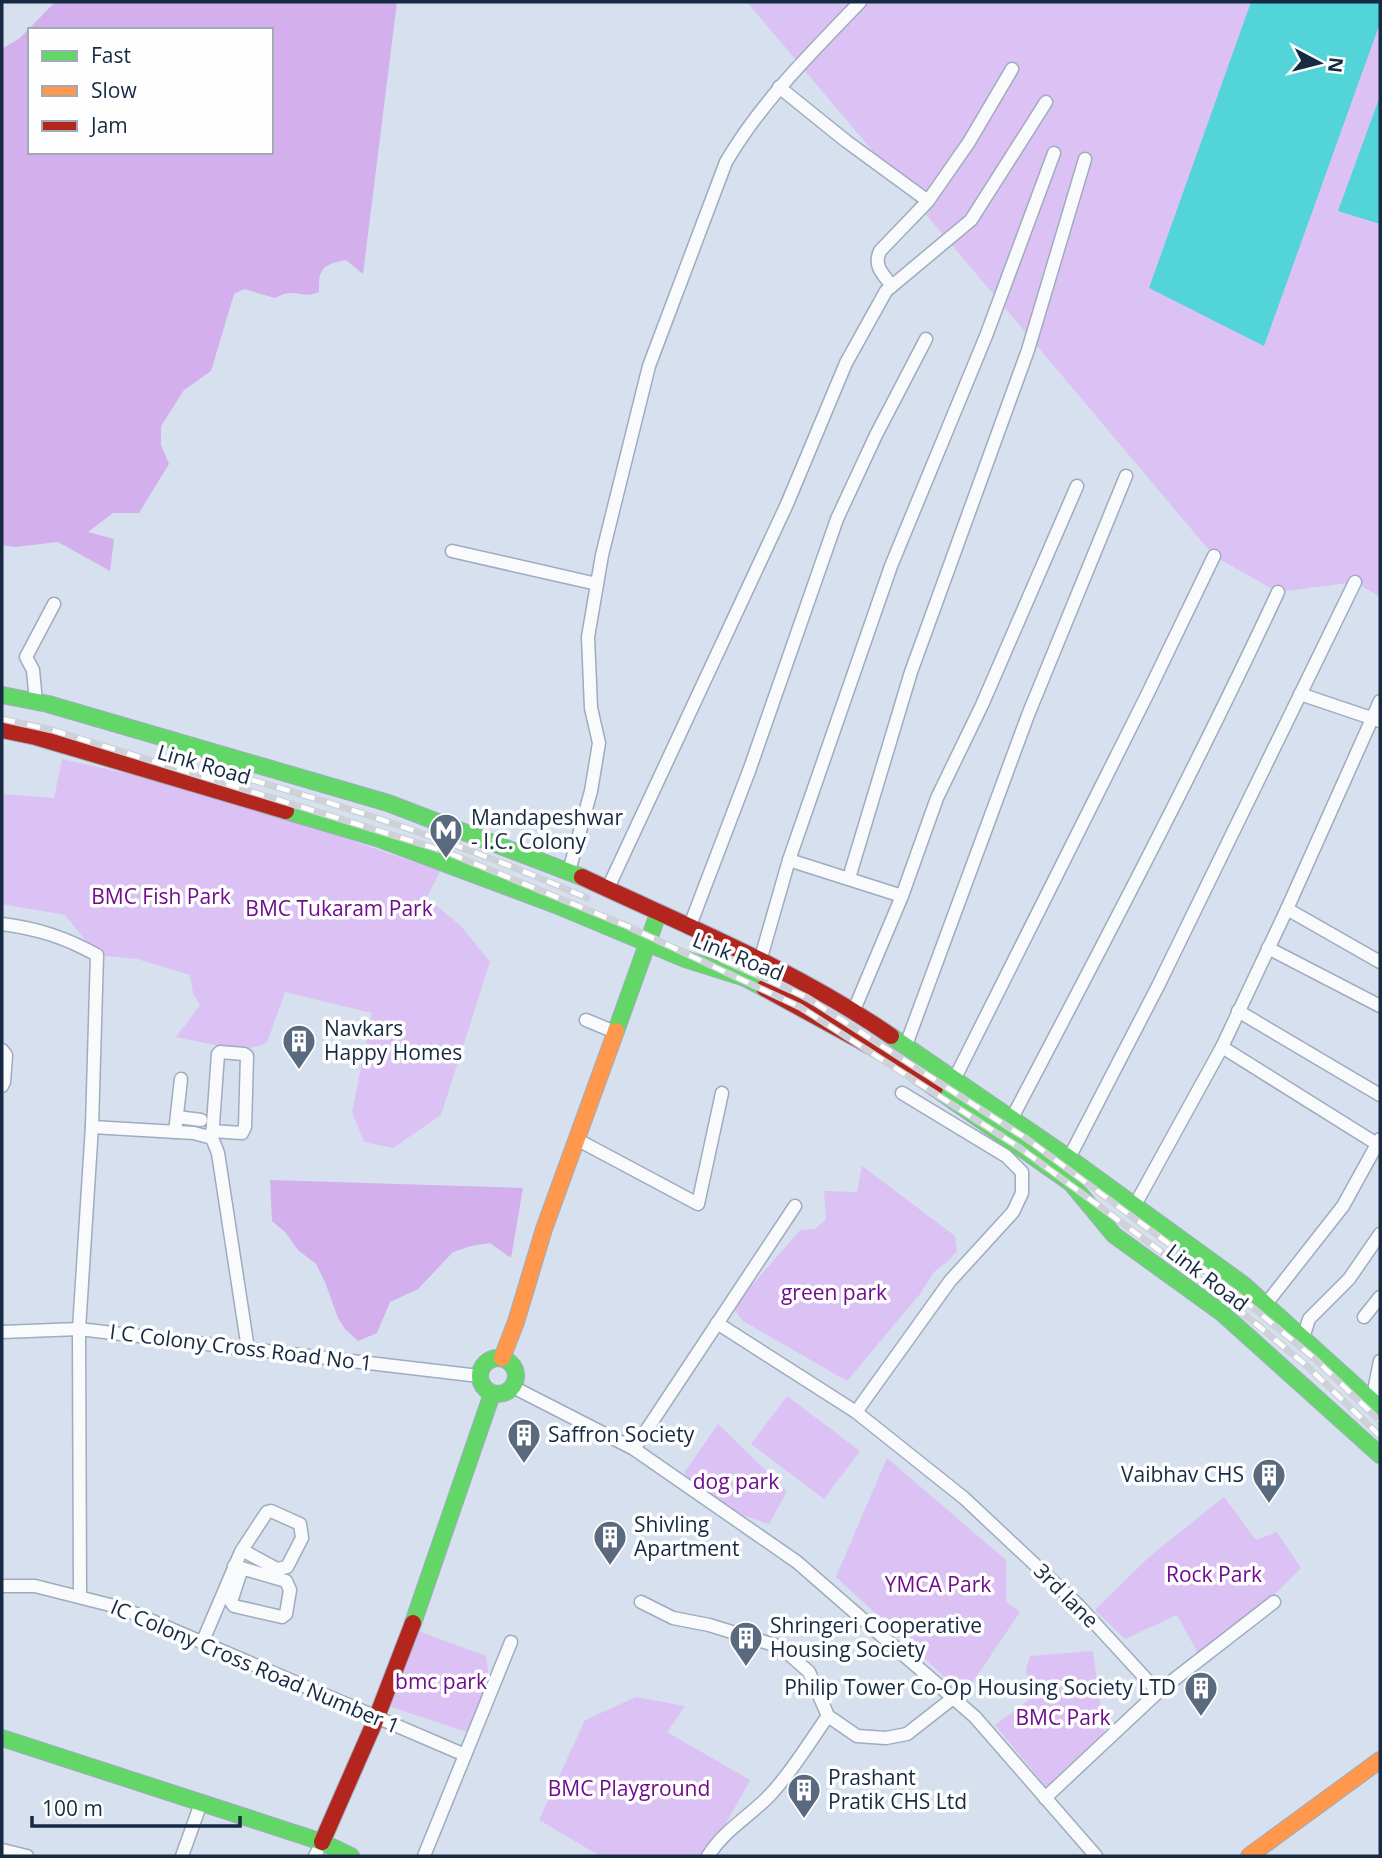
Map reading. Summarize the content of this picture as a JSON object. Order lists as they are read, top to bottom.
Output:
{
  "streets": {
    "main road": ["Link Road"],
    "street": ["I C Colony Cross Road No 1", "3rd lane", "IC Colony Cross Road Number 1"]
  },
  "parks": [
    "BMC Fish Park",
    "BMC Tukaram Park",
    "green park",
    "dog park",
    "Rock Park",
    "YMCA Park",
    "bmc park",
    "BMC Park",
    "BMC Playground"
  ],
  "places": {
    "metro station": ["Mandapeshwar - I.C. Colony"],
    "building": [
      "Navkars Happy Homes",
      "Saffron Society",
      "Vaibhav CHS",
      "Shivling Apartment",
      "Shringeri Cooperative Housing Society",
      "Philip Tower Co-Op Housing Society LTD",
      "Prashant Pratik CHS Ltd"
    ]
  },
  "legend": ["Fast", "Slow", "Jam"],
  "scale_bar": "100 m",
  "north": "right"
}
